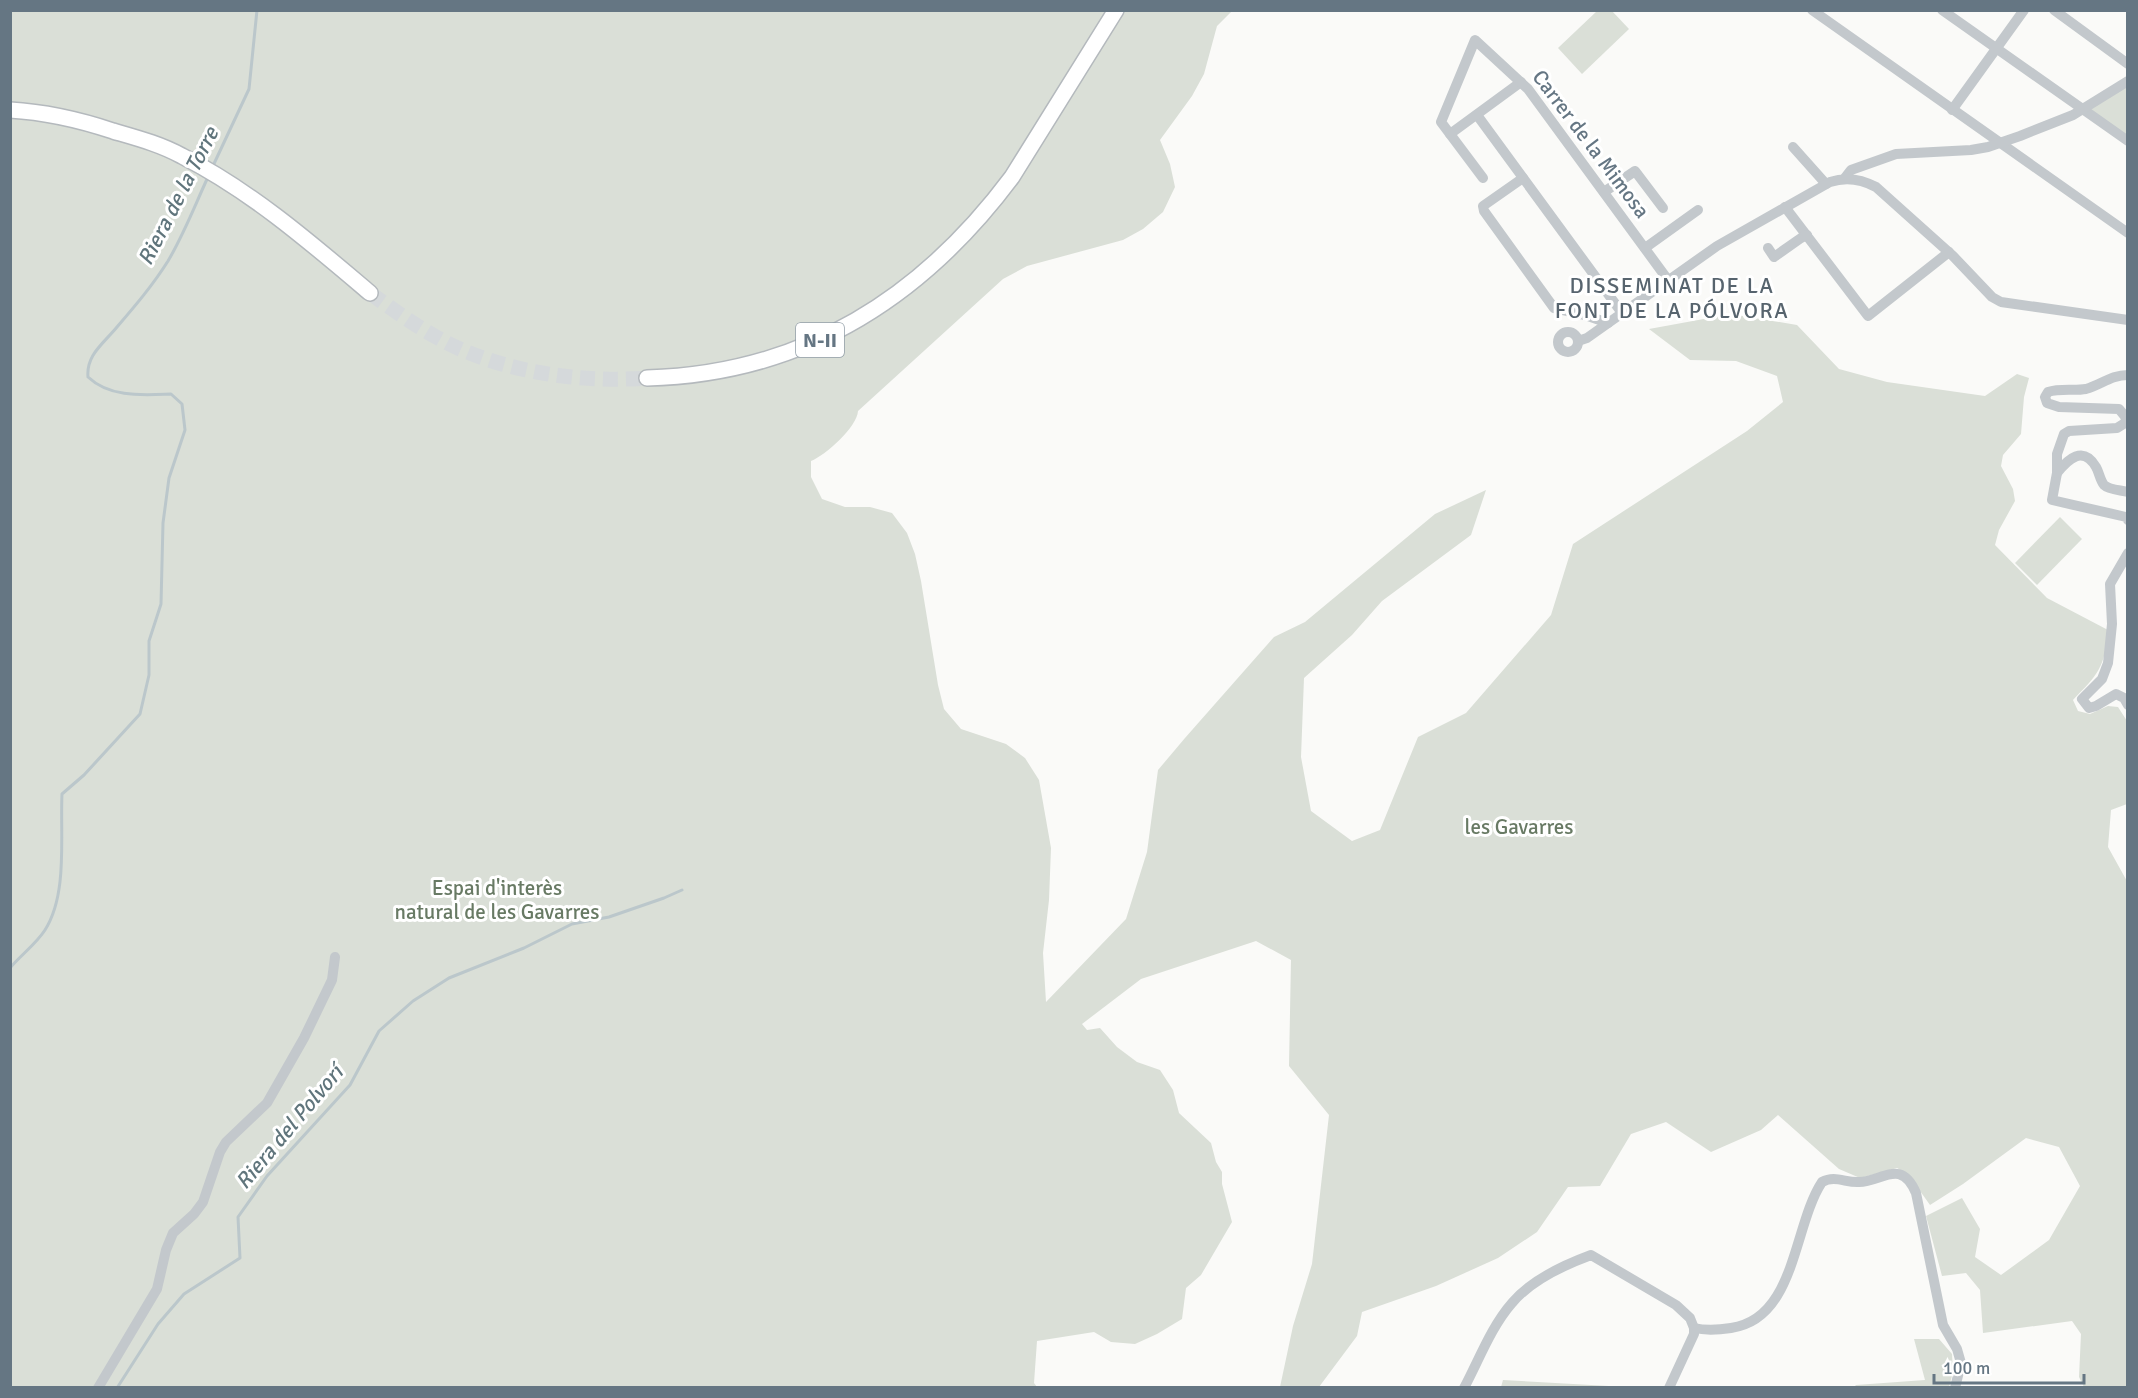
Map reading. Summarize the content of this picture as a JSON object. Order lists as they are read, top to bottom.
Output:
{
  "streets": {
    "highway": ["N-II"],
    "street": ["Carrer de la Mimosa"]
  },
  "districts": ["DISSEMINAT DE LA FONT DE LA PÓLVORA"],
  "water": ["Riera de la Torre", "Riera del Polvorí"],
  "parks": ["les Gavarres", "Espai d'interès natural de les Gavarres"],
  "scale_bar": "100 m"
}
